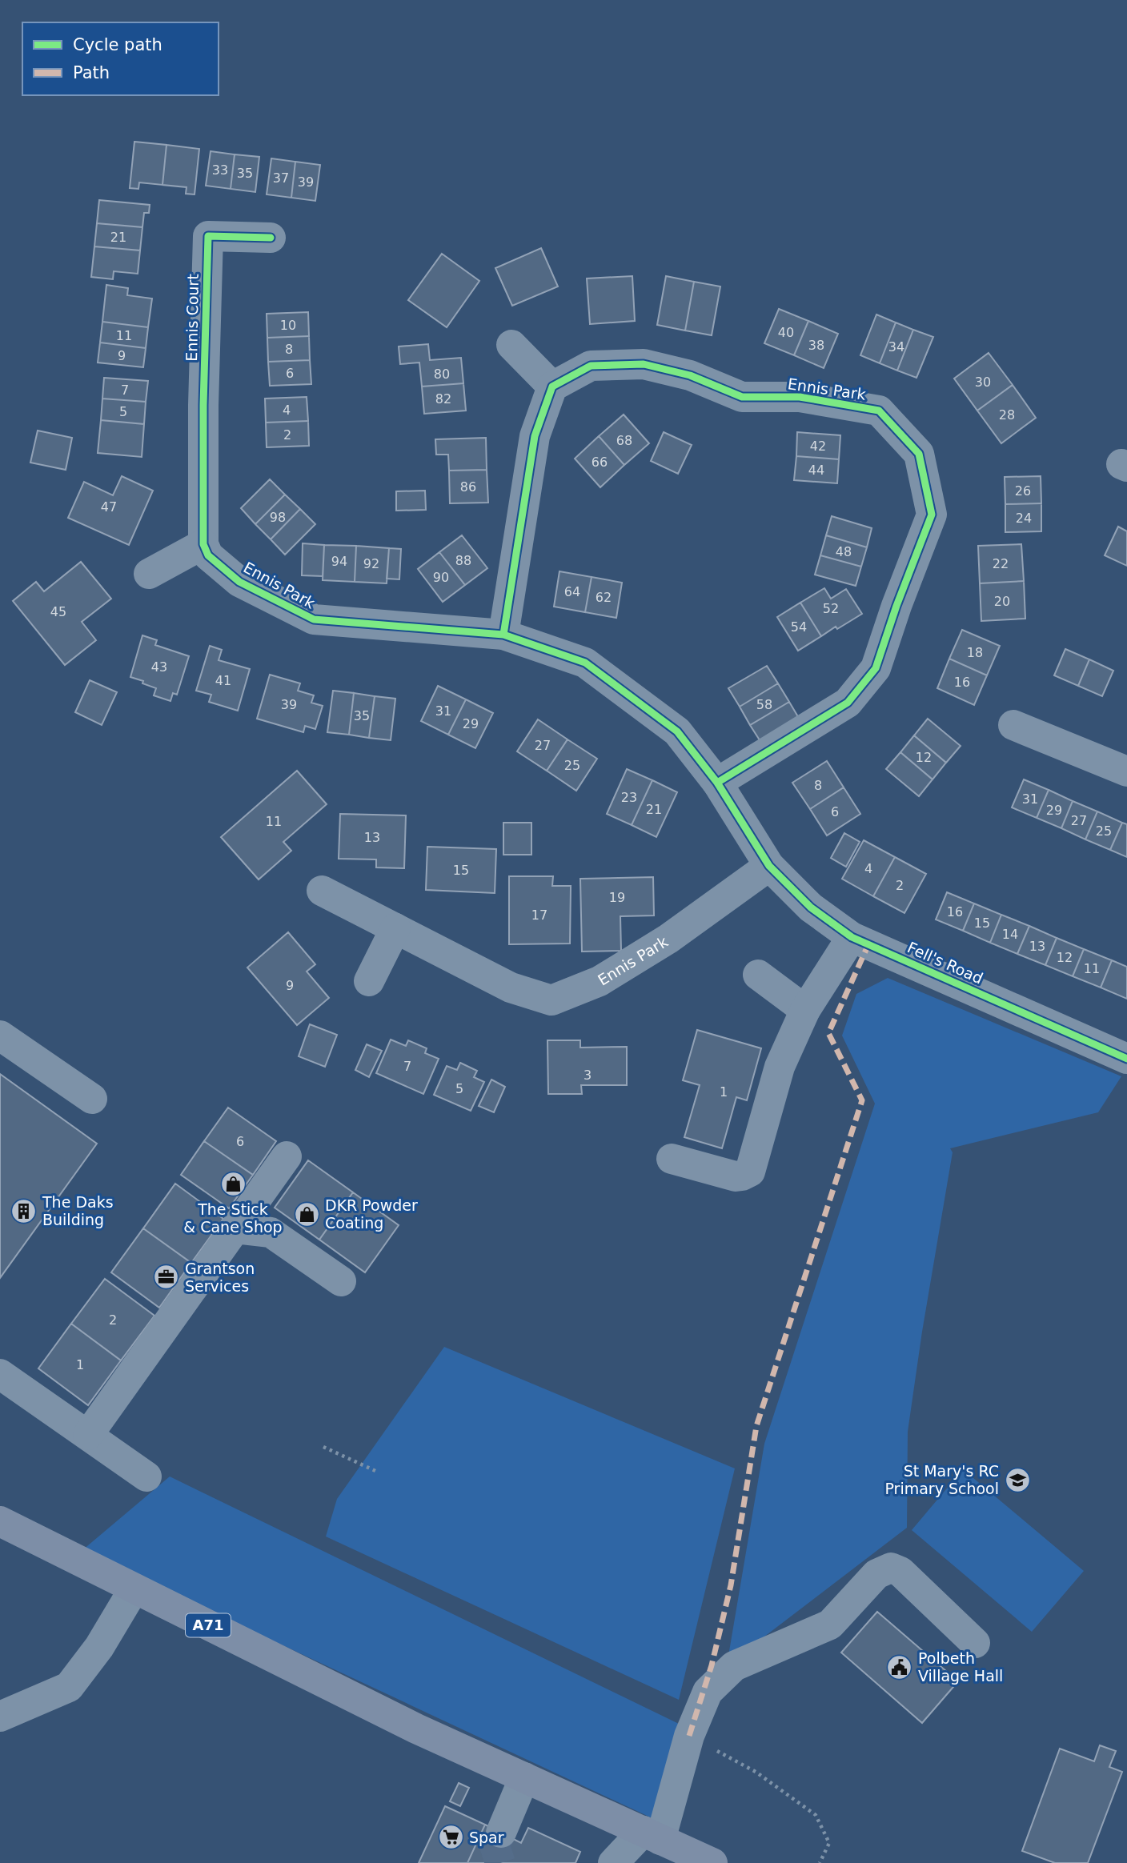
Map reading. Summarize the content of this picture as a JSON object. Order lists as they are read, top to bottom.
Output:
{
  "streets": {
    "main road": ["A71"],
    "street": ["Ennis Court", "Ennis Park", "Fell's Road"]
  },
  "crossings": [
    ["Ennis Court", "Ennis Park"],
    ["Ennis Park", "Fell's Road"]
  ],
  "places": {
    "shop": ["The Stick & Cane Shop", "DKR Powder Coating"],
    "building": ["The Daks Building"],
    "office": ["Grantson Services"],
    "school or university": ["St Mary's RC Primary School"],
    "public building": ["Polbeth Village Hall"],
    "supermarket": ["Spar"]
  },
  "house_numbers": [
    "33",
    "35",
    "37",
    "39",
    "21",
    "10",
    "40",
    "11",
    "38",
    "34",
    "8",
    "9",
    "6",
    "80",
    "30",
    "7",
    "82",
    "4",
    "5",
    "28",
    "2",
    "68",
    "42",
    "66",
    "44",
    "86",
    "26",
    "47",
    "98",
    "24",
    "48",
    "88",
    "94",
    "92",
    "22",
    "90",
    "64",
    "62",
    "20",
    "52",
    "45",
    "54",
    "18",
    "43",
    "41",
    "16",
    "39",
    "58",
    "31",
    "35",
    "29",
    "27",
    "12",
    "25",
    "8",
    "23",
    "31",
    "21",
    "29",
    "6",
    "27",
    "11",
    "25",
    "13",
    "4",
    "15",
    "2",
    "19",
    "16",
    "17",
    "15",
    "14",
    "13",
    "12",
    "11",
    "9",
    "7",
    "3",
    "5",
    "1",
    "6",
    "2",
    "1"
  ],
  "legend": ["Cycle path", "Path"]
}
